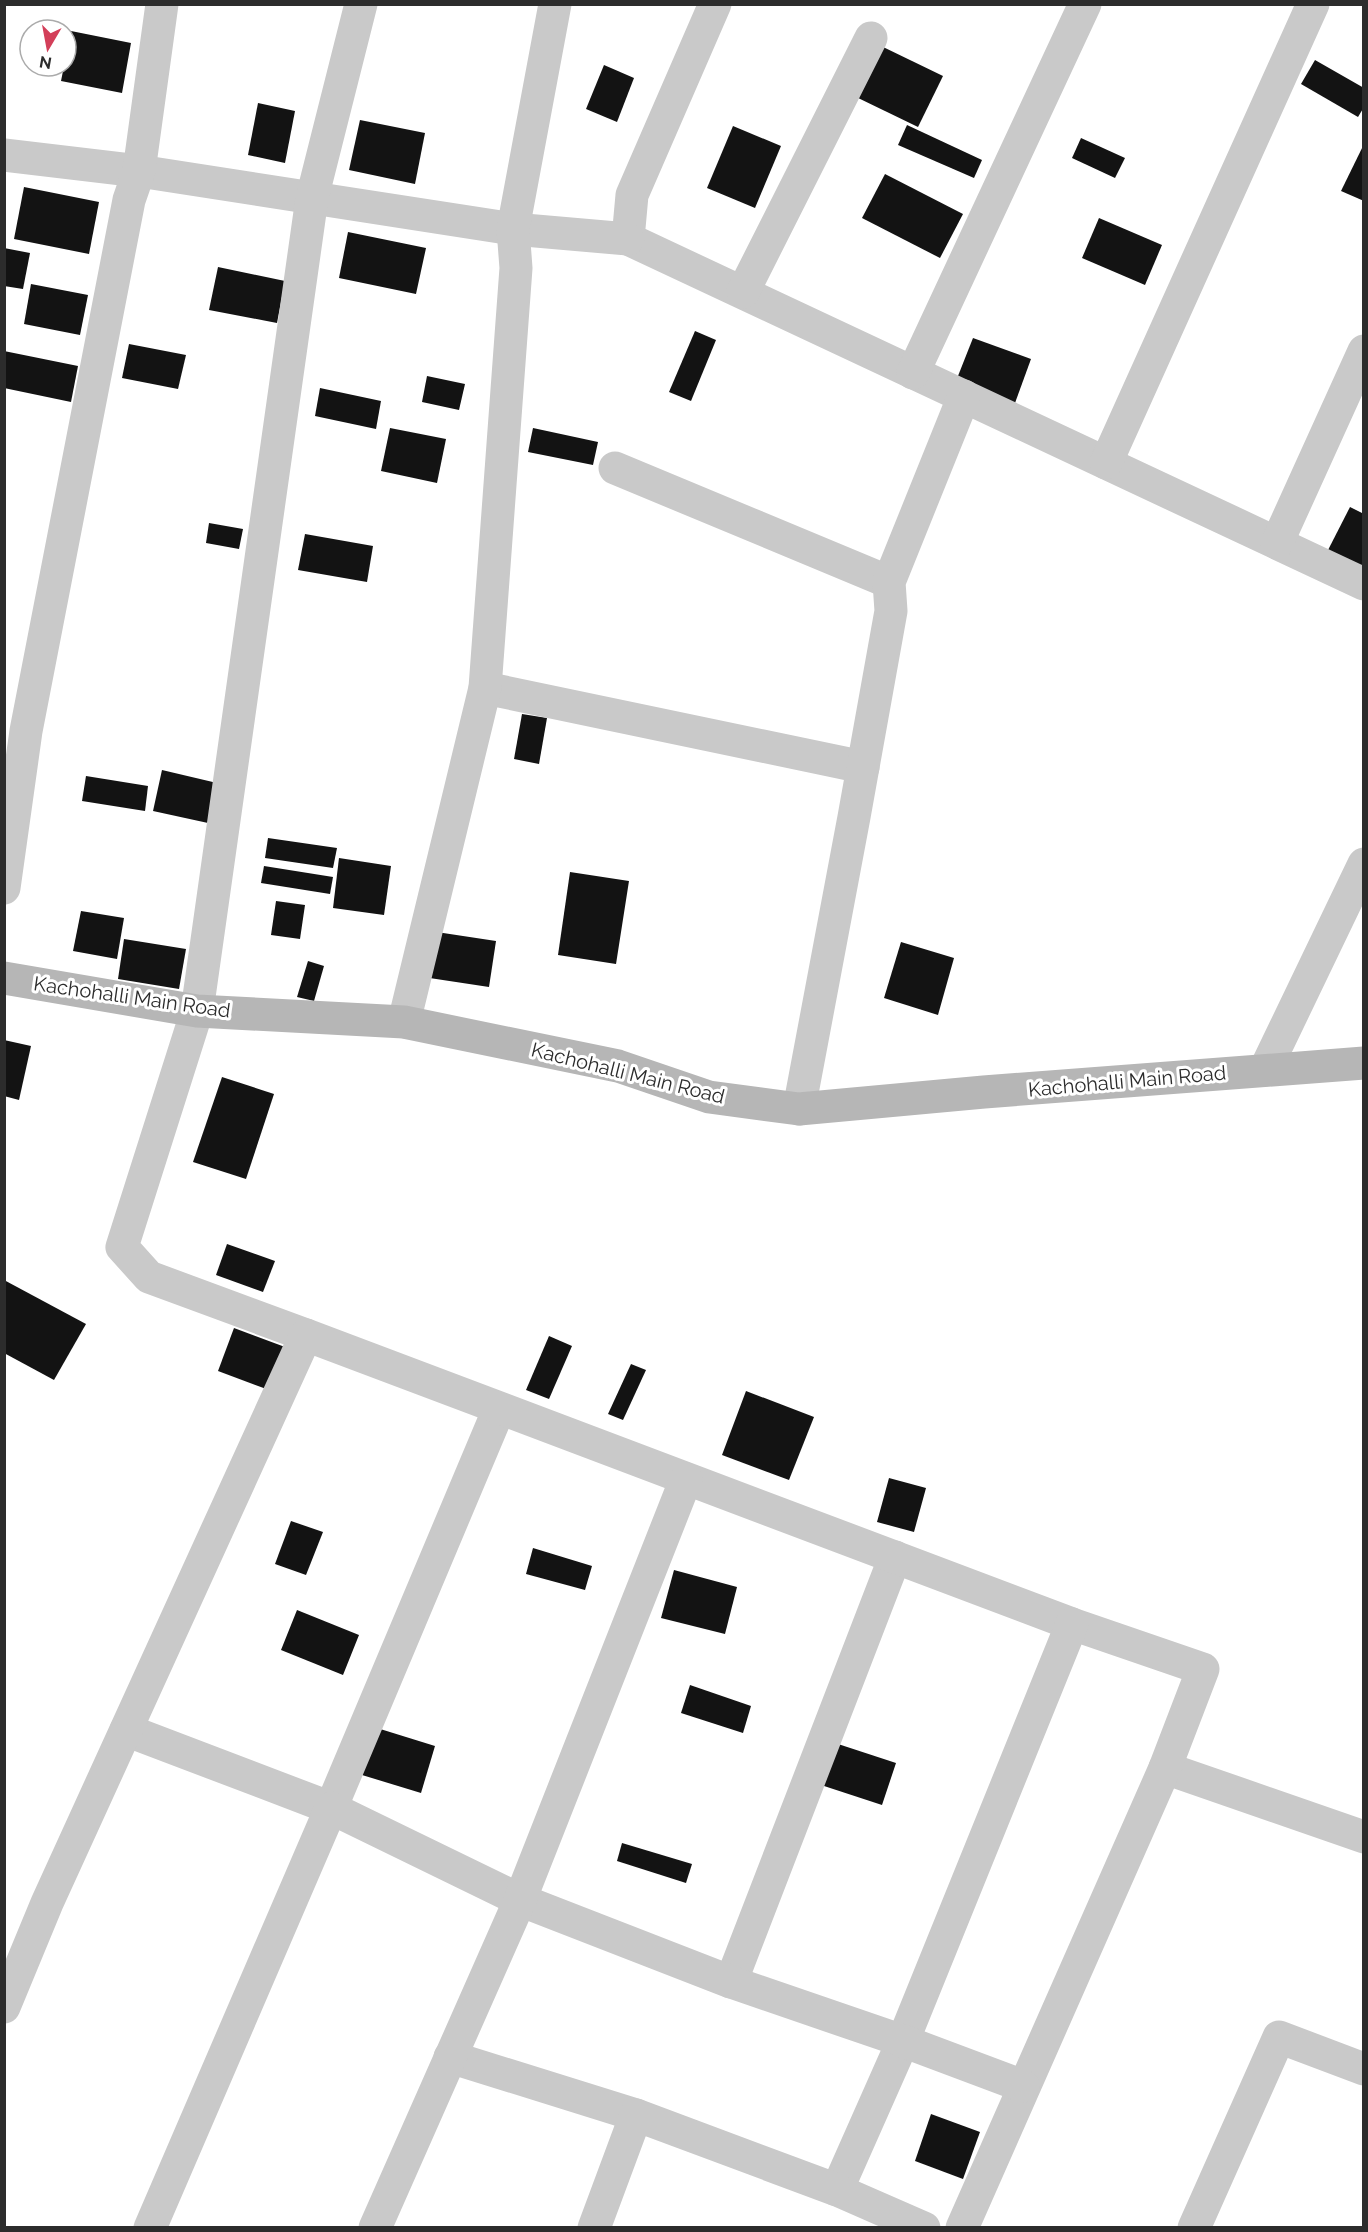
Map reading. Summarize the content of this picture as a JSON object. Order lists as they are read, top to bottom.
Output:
{
  "streets": {
    "street": ["Kachohalli Main Road"]
  },
  "north": "bottom"
}
